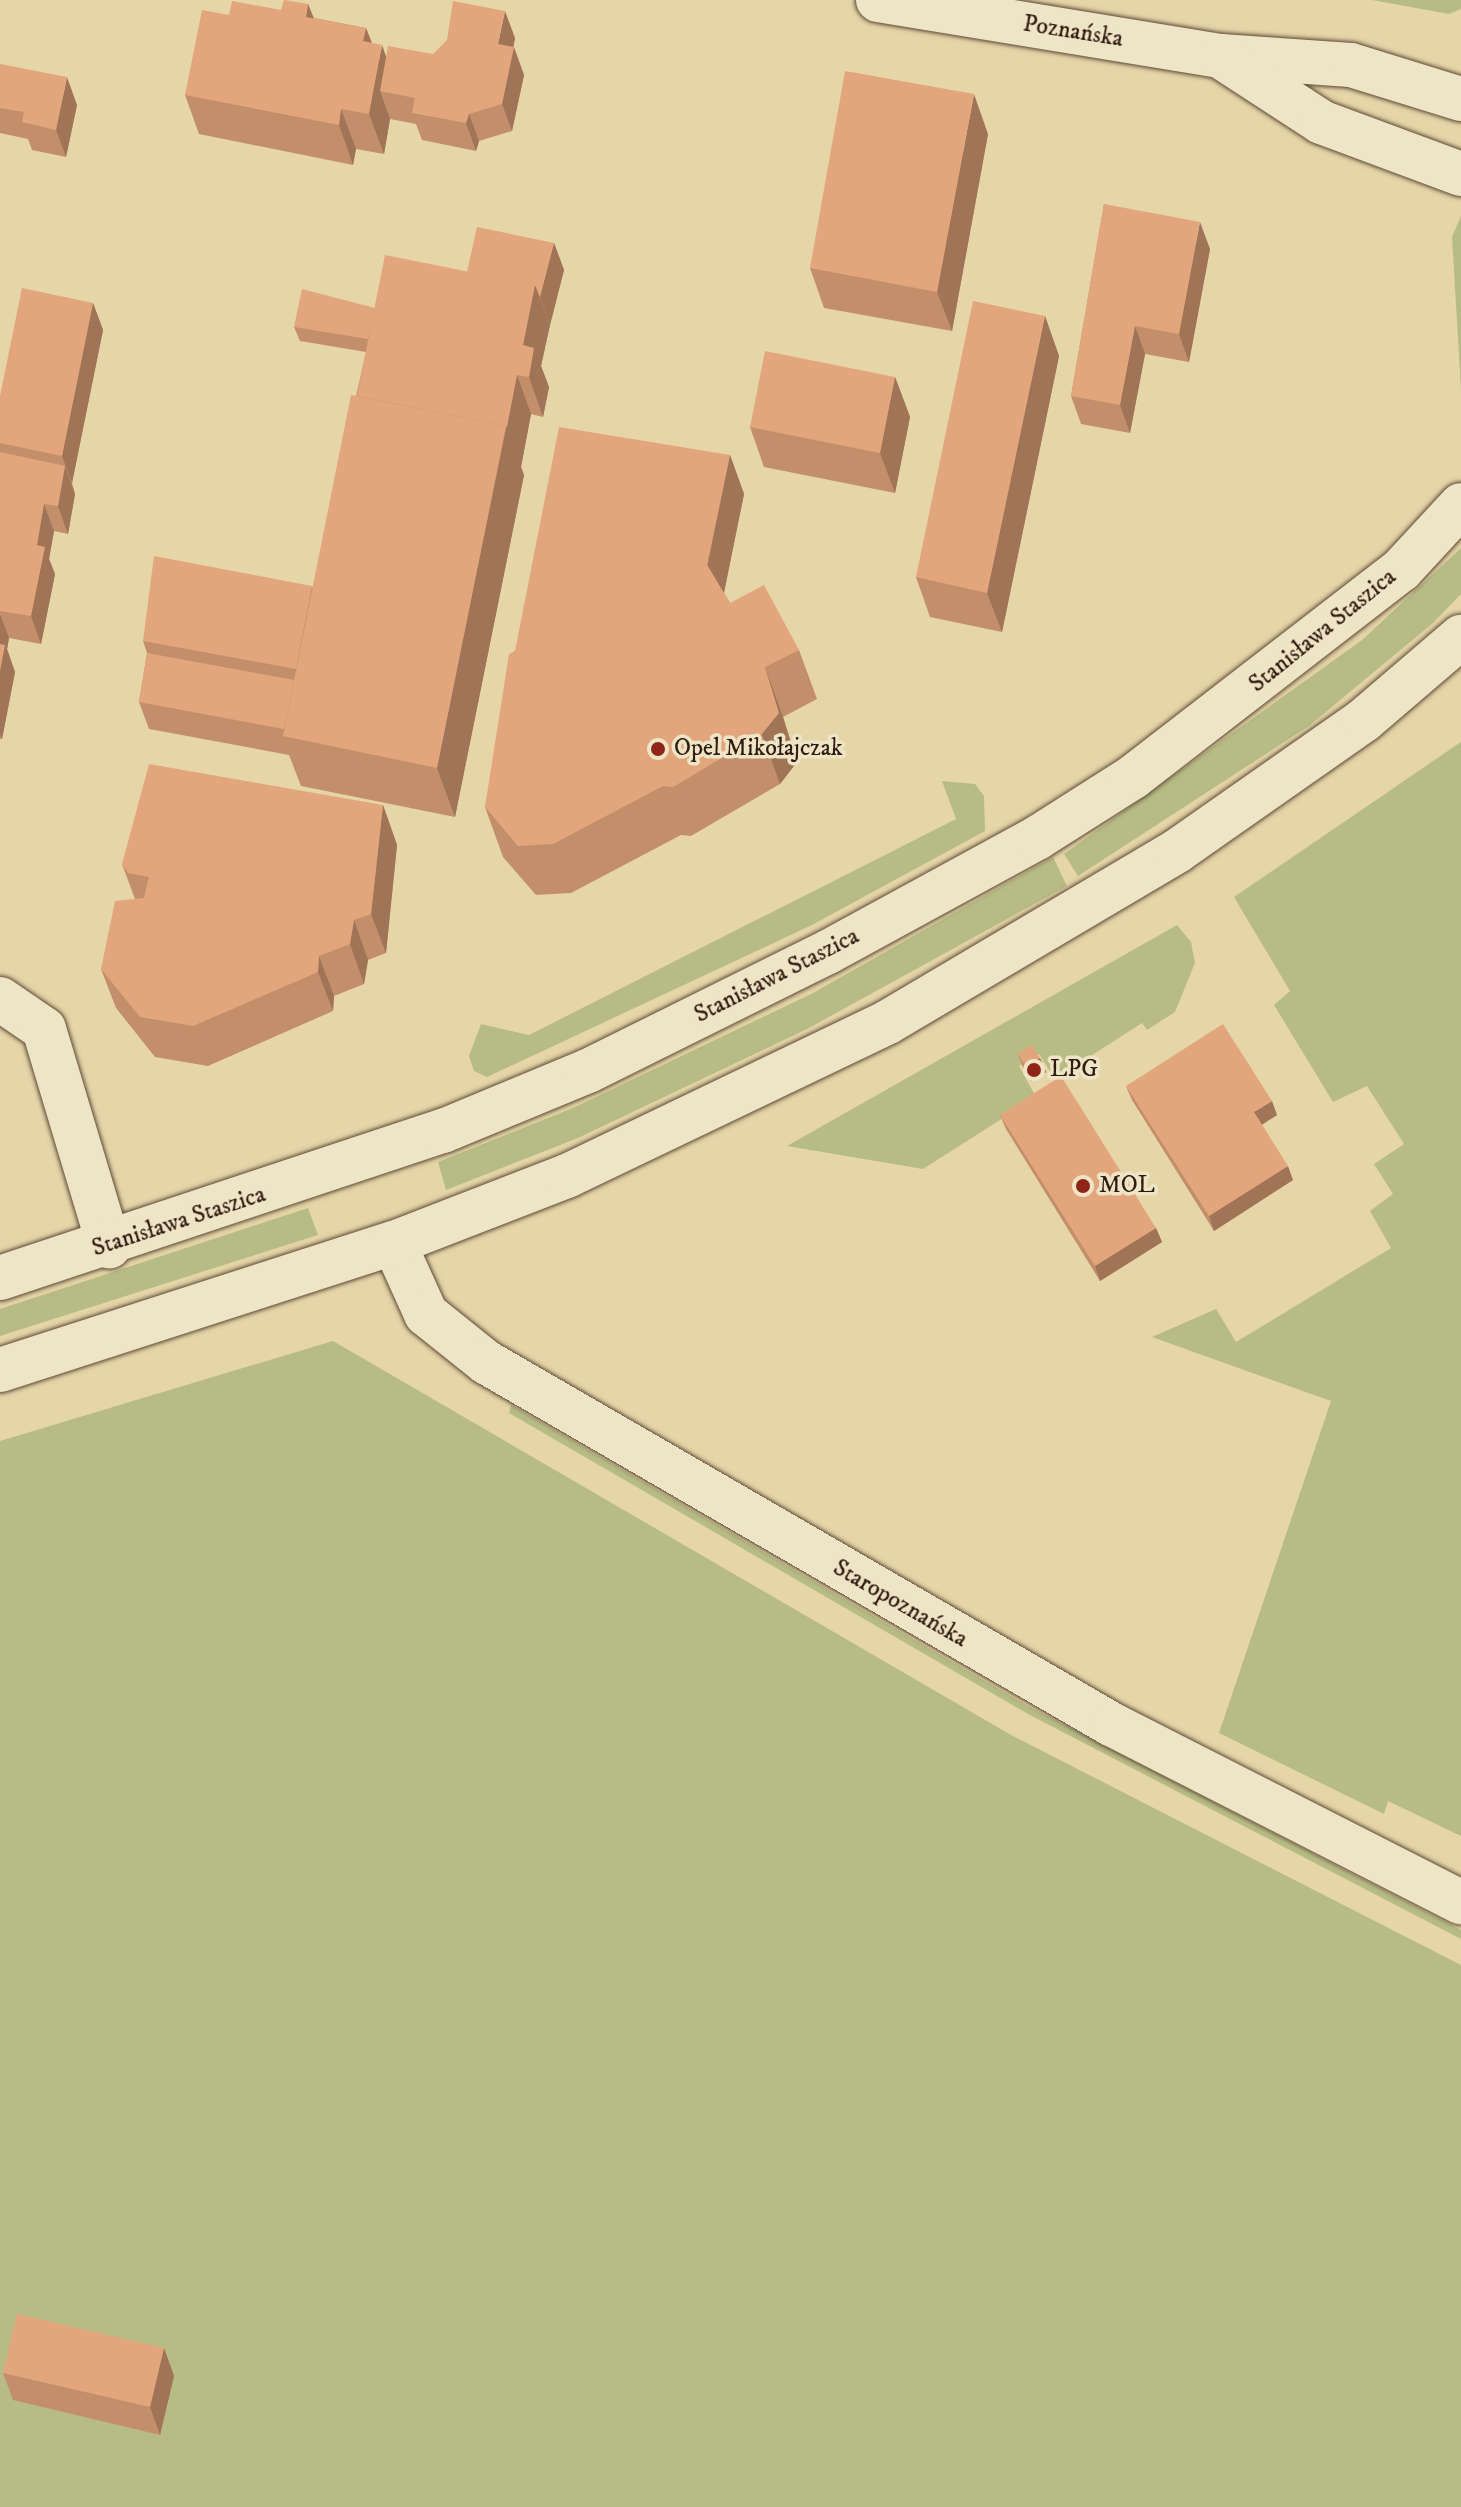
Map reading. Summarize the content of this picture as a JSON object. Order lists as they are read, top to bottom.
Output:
{
  "streets": {
    "main road": ["Poznańska", "Stanisława Staszica", "Staropoznańska"]
  },
  "places": ["Opel Mikołajczak", "LPG", "MOL"]
}
